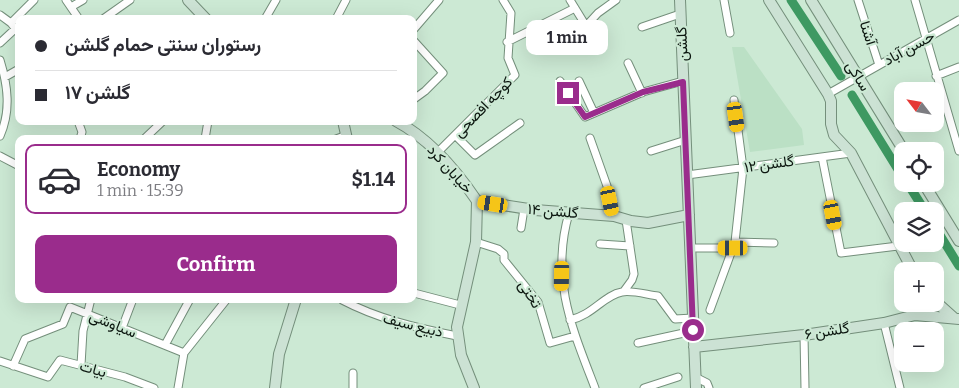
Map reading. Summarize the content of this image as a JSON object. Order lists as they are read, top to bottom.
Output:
{
  "streets": {
    "street": [
      "آشنا",
      "گلشن",
      "حسن آباد",
      "ساکی",
      "کوچه افصحی",
      "گلشن ۱۲",
      "خیابان کرد",
      "گلشن ۱۴",
      "تختی",
      "سیاوشی",
      "ذبیع سیف",
      "گلشن ۶",
      "بیات"
    ]
  },
  "crossings": [
    ["آشنا", "حسن آباد"],
    ["گلشن", "گلشن ۱۲"],
    ["گلشن", "گلشن ۱۴"],
    ["گلشن", "گلشن ۶"],
    ["حسن آباد", "ساکی"],
    ["کوچه افصحی", "خیابان کرد"],
    ["خیابان کرد", "گلشن ۱۴"],
    ["سیاوشی", "بیات"]
  ],
  "north": "top left",
  "page": {
    "banner": ["رستوران سنتی حمام گلشن", "گلشن ۱۷"],
    "bubble": "1 min",
    "map_buttons": ["+", "−"],
    "list": [
      {
        "name": "Economy",
        "note": "1 min · 15:39",
        "value": "$1.14"
      }
    ],
    "buttons": "Confirm"
  }
}
